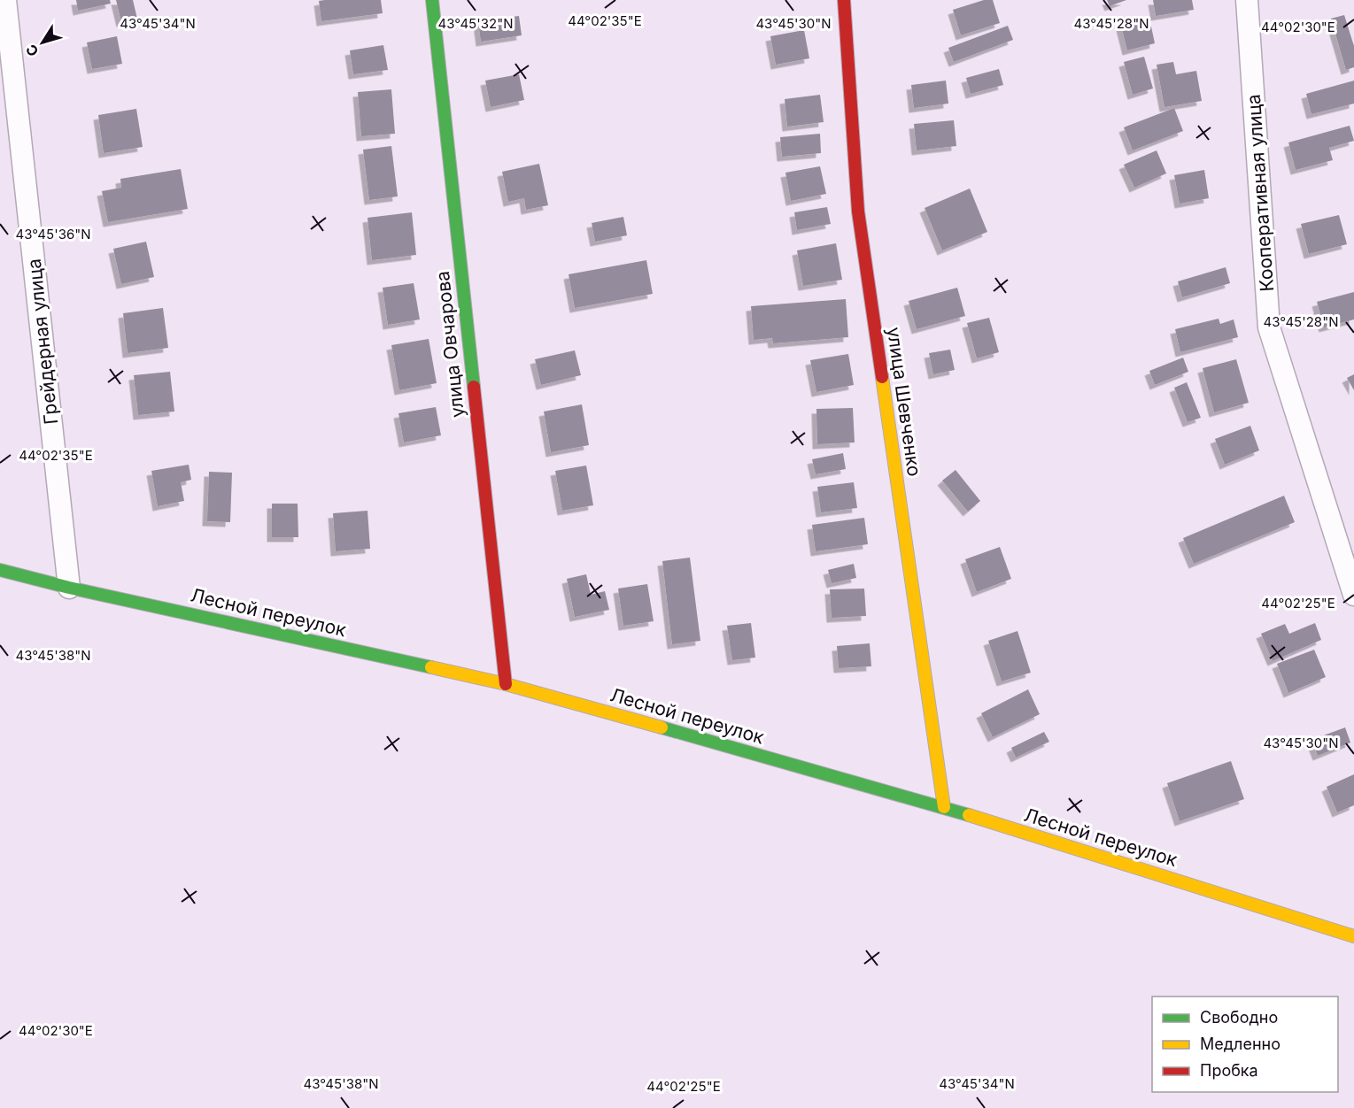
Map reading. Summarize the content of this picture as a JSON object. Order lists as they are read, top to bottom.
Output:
{
  "streets": {
    "street": [
      "Кооперативная улица",
      "Грейдерная улица",
      "улица Овчарова",
      "улица Шевченко",
      "Лесной переулок"
    ]
  },
  "crossings": [
    ["Грейдерная улица", "Лесной переулок"],
    ["улица Овчарова", "Лесной переулок"],
    ["улица Шевченко", "Лесной переулок"]
  ],
  "legend": ["Свободно", "Медленно", "Пробка"],
  "north": "bottom left",
  "coordinates": [
    "44°02'35\"E",
    "43°45'34\"N",
    "43°45'32\"N",
    "43°45'30\"N",
    "43°45'28\"N",
    "44°02'30\"E",
    "43°45'36\"N",
    "44°02'25\"E",
    "43°45'38\"N"
  ]
}
